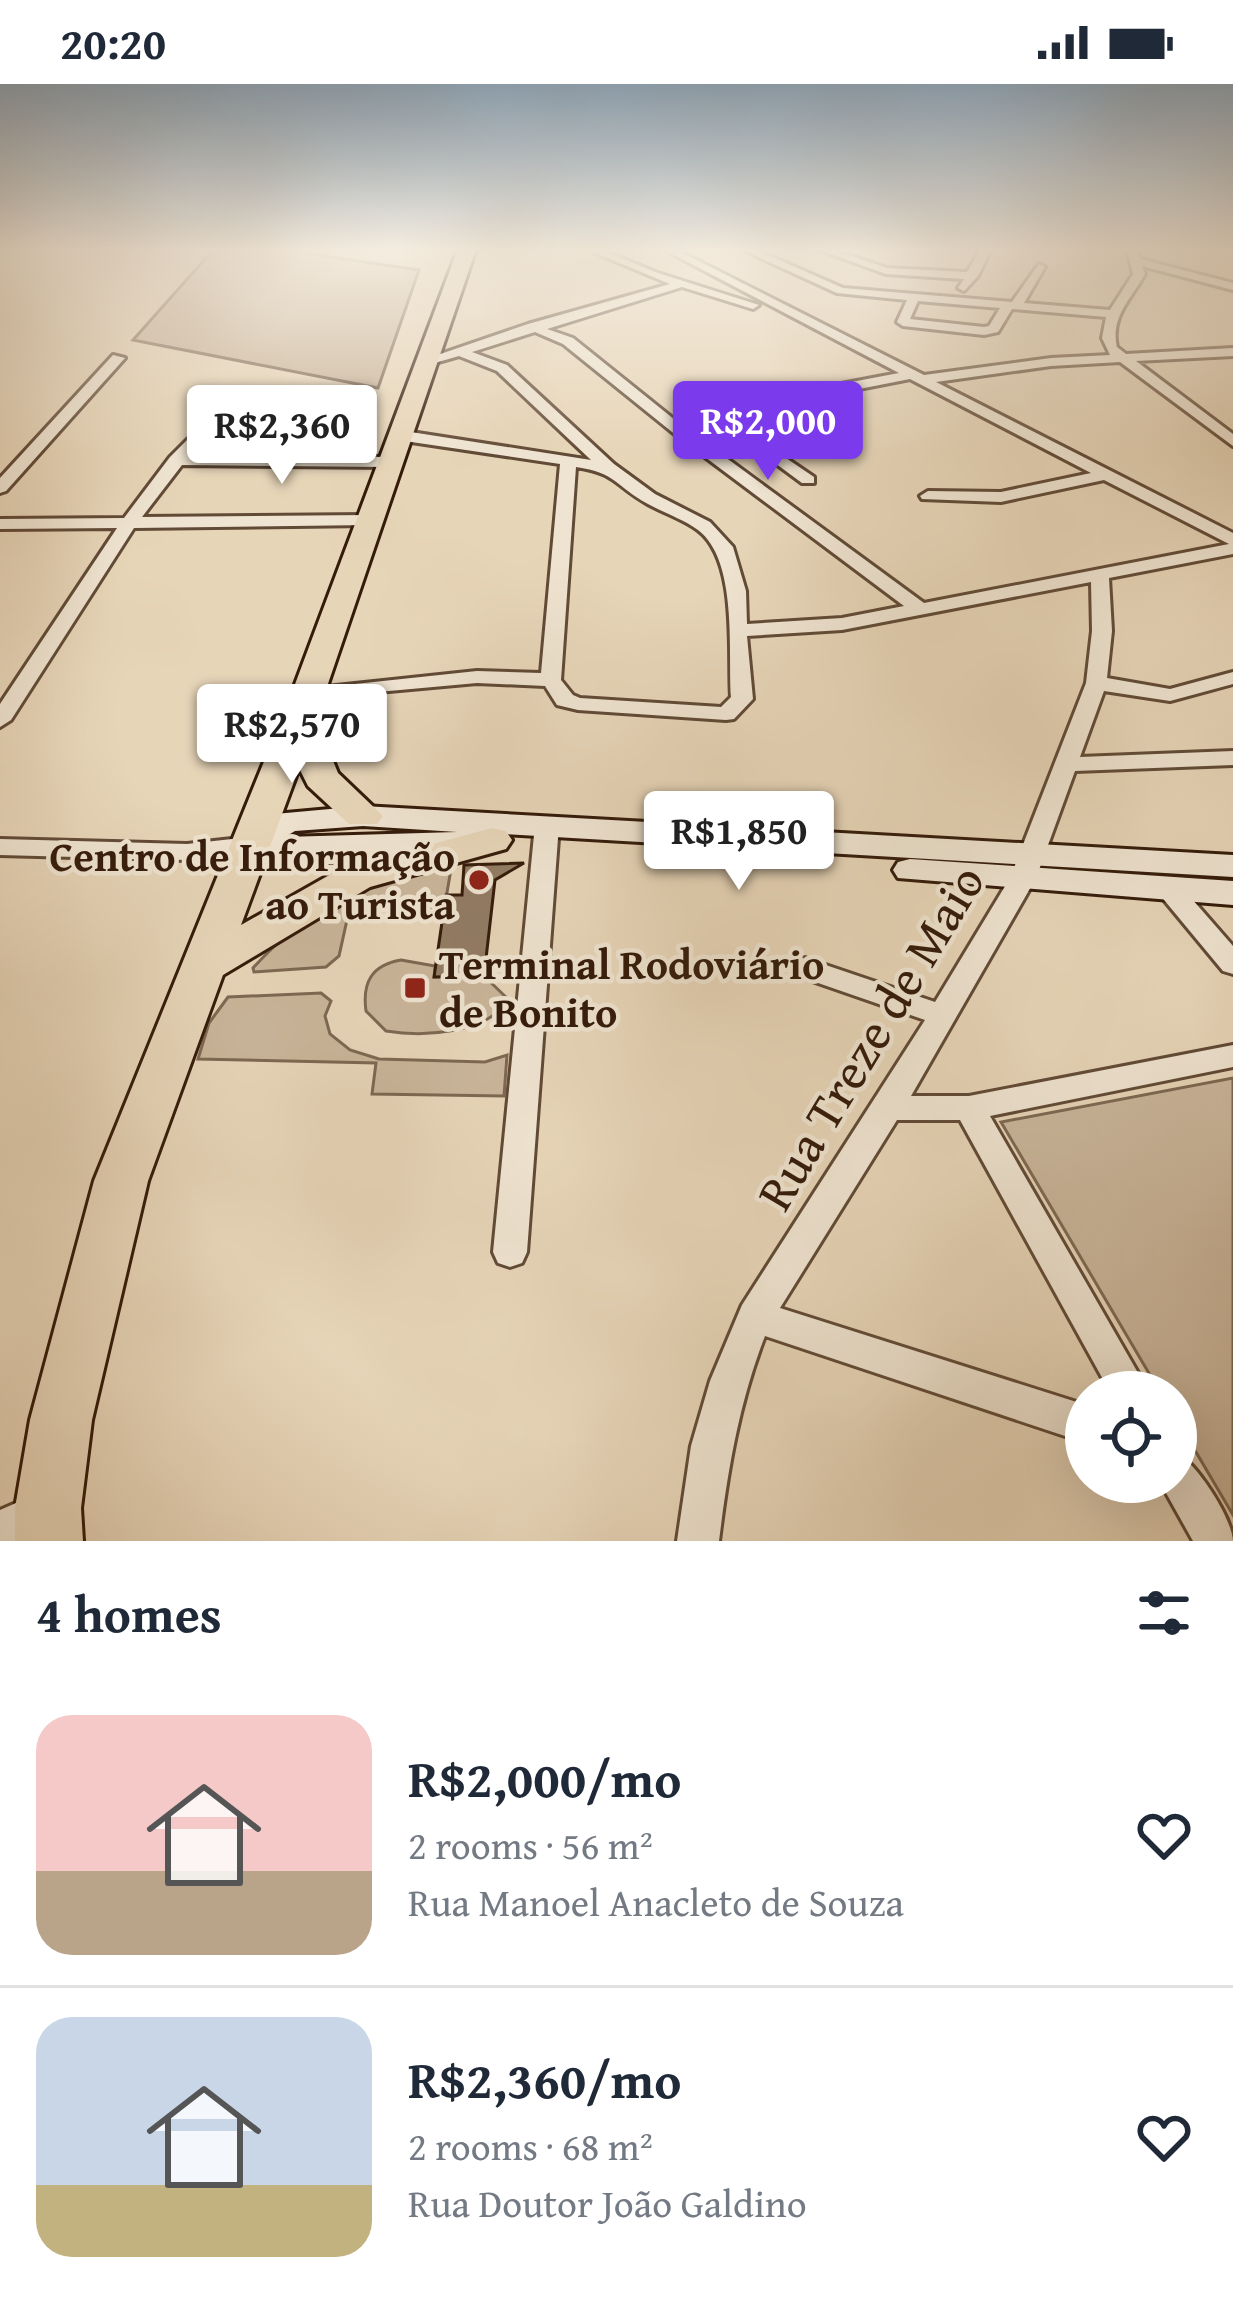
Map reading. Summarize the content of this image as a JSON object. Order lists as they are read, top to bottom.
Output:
{
  "streets": {
    "street": ["Rua Treze de Maio"]
  },
  "places": {
    "other": ["Centro de Informação ao Turista"],
    "transit": ["Terminal Rodoviário de Bonito"]
  },
  "page": {
    "status": "20:20",
    "price": [
      "R$2,000",
      "R$2,360",
      "R$2,570",
      "R$1,850"
    ],
    "heading": "4 homes",
    "list": [
      {
        "name": "R$2,000/mo",
        "note": "2 rooms · 56 m² · Rua Manoel Anacleto de Souza"
      },
      {
        "name": "R$2,360/mo",
        "note": "2 rooms · 68 m² · Rua Doutor João Galdino"
      }
    ]
  }
}
